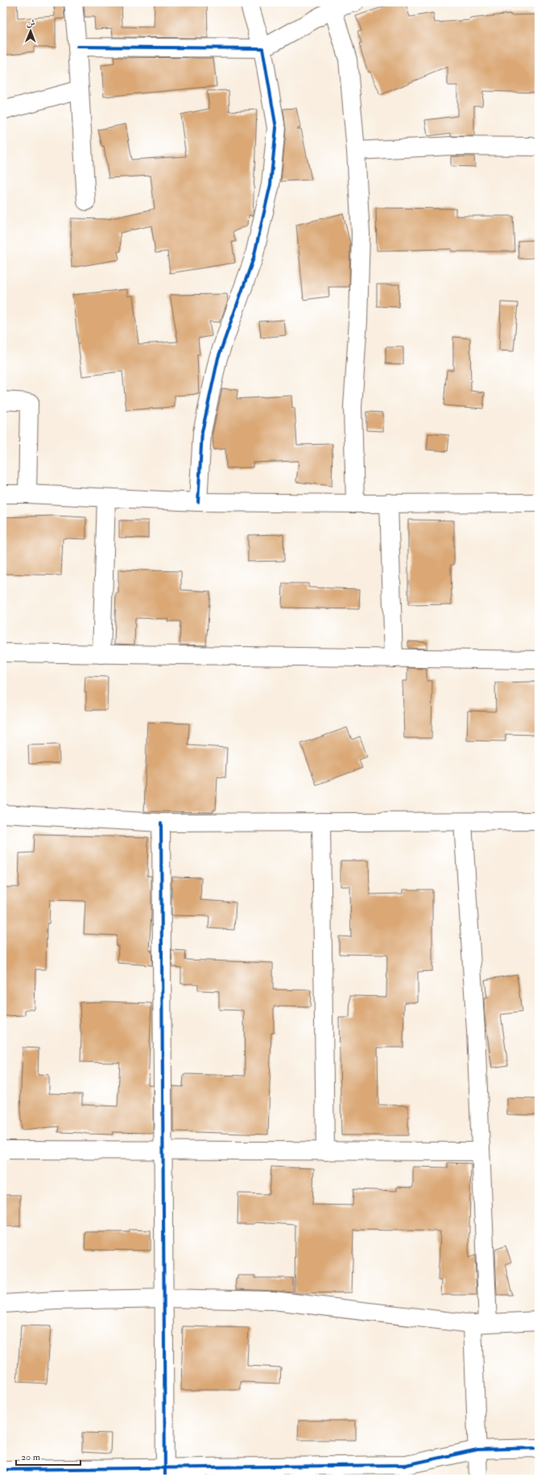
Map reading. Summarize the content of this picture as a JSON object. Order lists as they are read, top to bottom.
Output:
{
  "scale_bar": "20 m",
  "north": "top"
}
